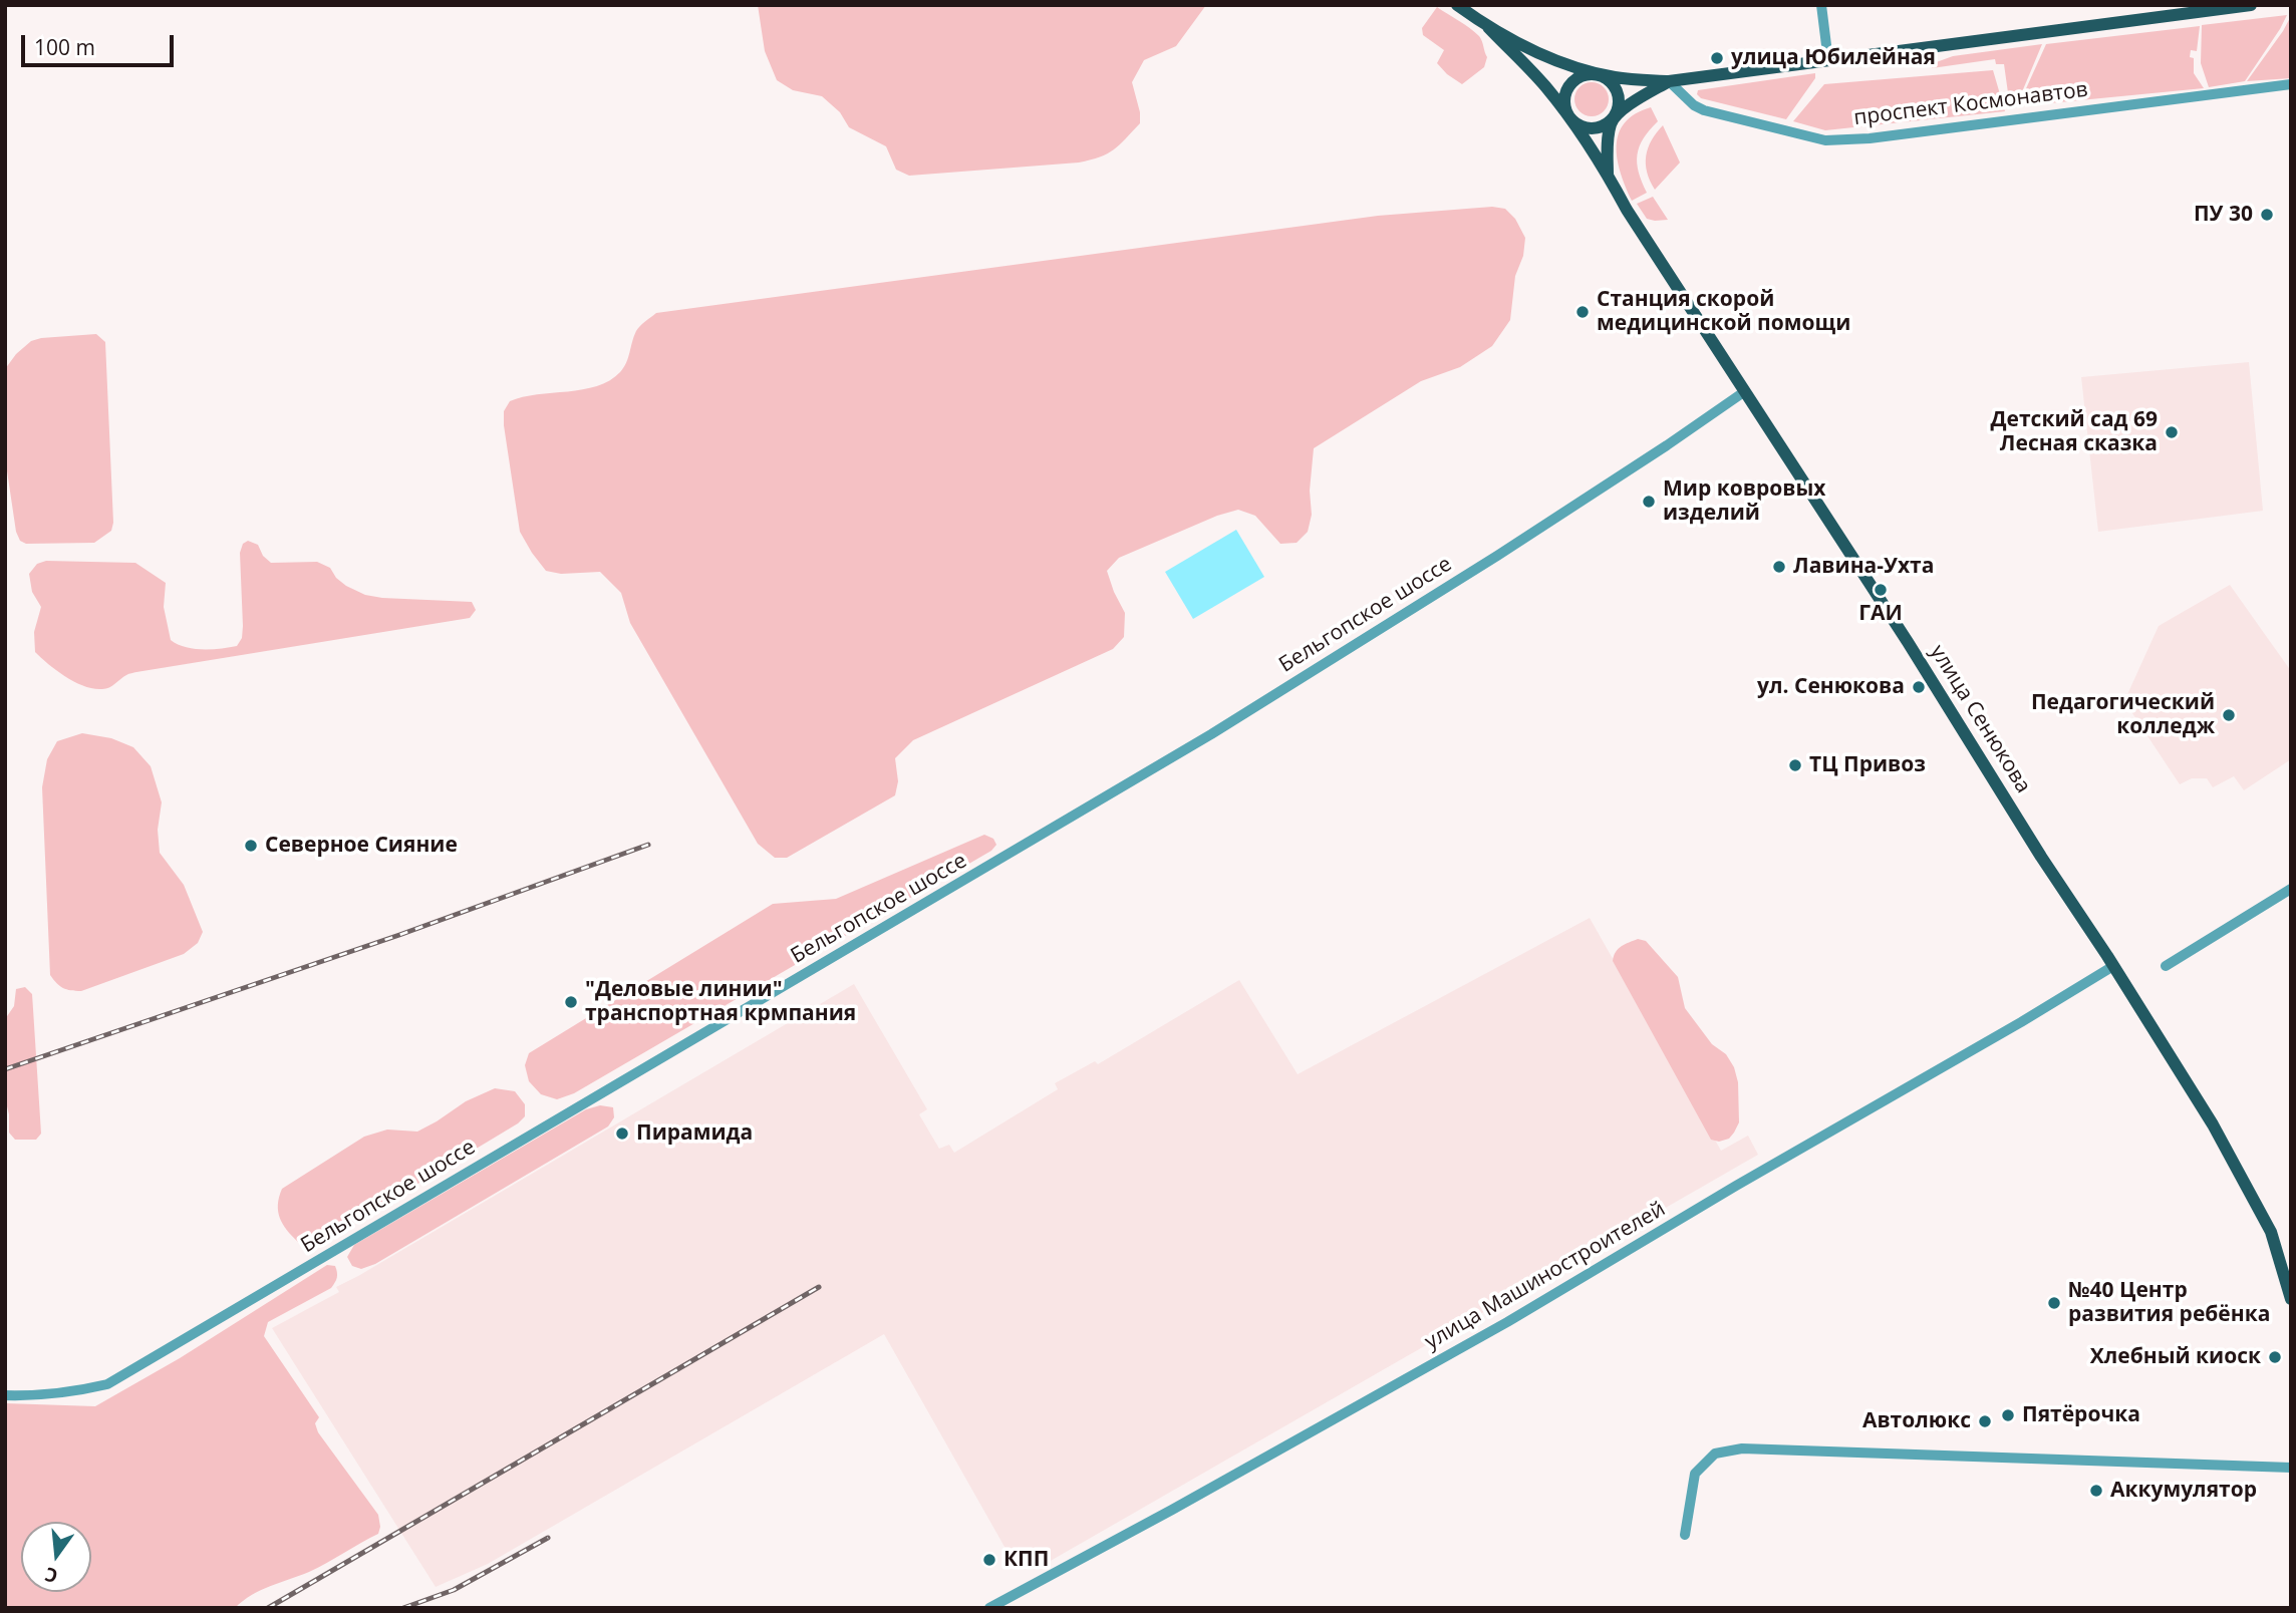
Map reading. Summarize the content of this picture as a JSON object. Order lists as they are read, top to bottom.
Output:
{
  "streets": {
    "main road": ["улица Сенюкова"],
    "street": ["проспект Космонавтов", "Бельгопское шоссе", "улица Машиностроителей"]
  },
  "crossings": [
    ["Бельгопское шоссе", "улица Сенюкова"],
    ["улица Сенюкова", "улица Машиностроителей"]
  ],
  "places": [
    "улица Юбилейная",
    "ПУ 30",
    "Станция скорой медицинской помощи",
    "Детский сад 69 Лесная сказка",
    "Мир ковровых изделий",
    "Лавина-Ухта",
    "ГАИ",
    "ул. Сенюкова",
    "Педагогический колледж",
    "ТЦ Привоз",
    "Северное Сияние",
    "\"Деловые линии\" транспортная крмпания",
    "Пирамида",
    "№40 Центр развития ребёнка",
    "Хлебный киоск",
    "Пятёрочка",
    "Автолюкс",
    "Аккумулятор",
    "КПП"
  ],
  "scale_bar": "100 m",
  "north": "bottom"
}
